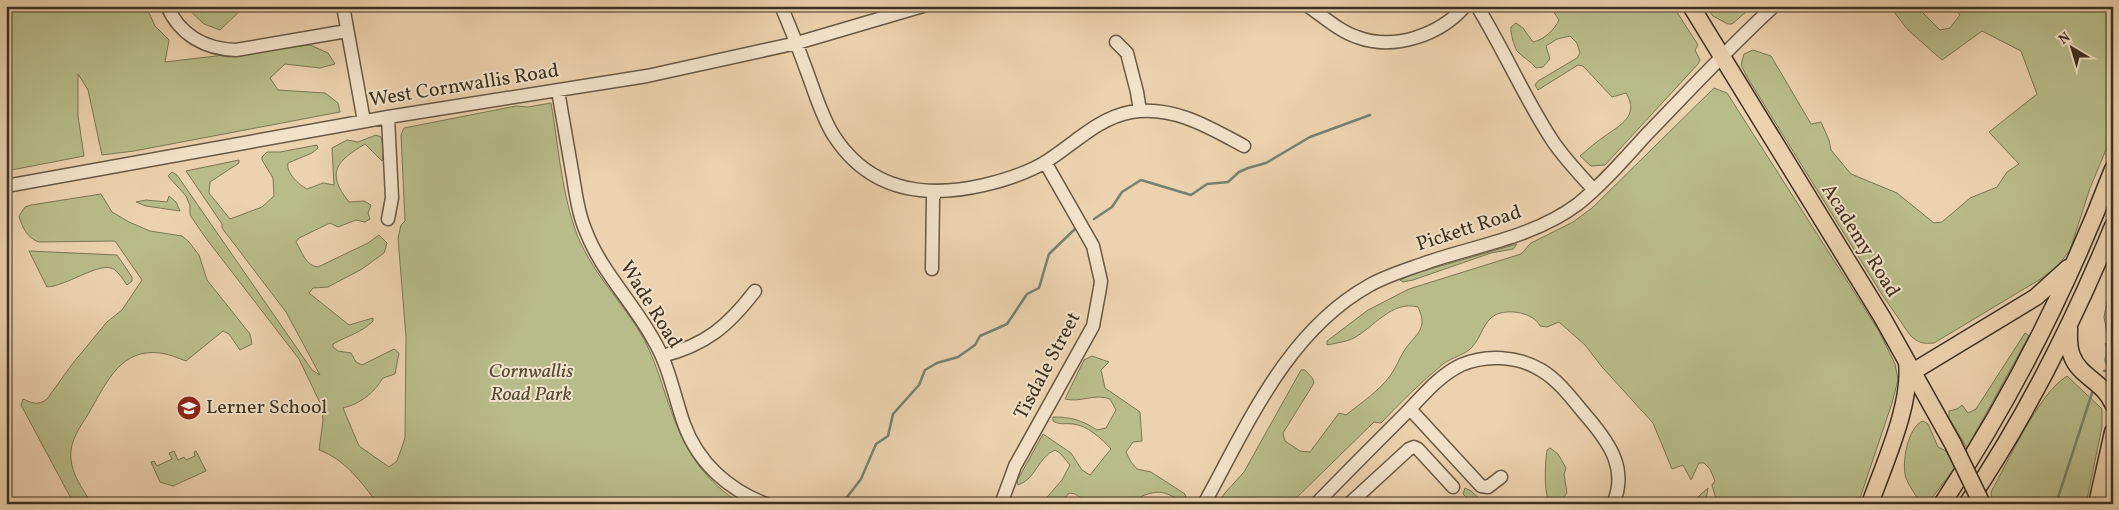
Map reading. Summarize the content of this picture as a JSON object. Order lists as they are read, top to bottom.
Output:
{
  "streets": {
    "main road": ["Academy Road"],
    "street": [
      "West Cornwallis Road",
      "Pickett Road",
      "Wade Road",
      "Tisdale Street"
    ]
  },
  "crossings": [
    ["West Cornwallis Road", "Wade Road"],
    ["Pickett Road", "Academy Road"]
  ],
  "parks": ["Cornwallis Road Park"],
  "places": {
    "school or university": ["Lerner School"]
  },
  "north": "top left"
}
